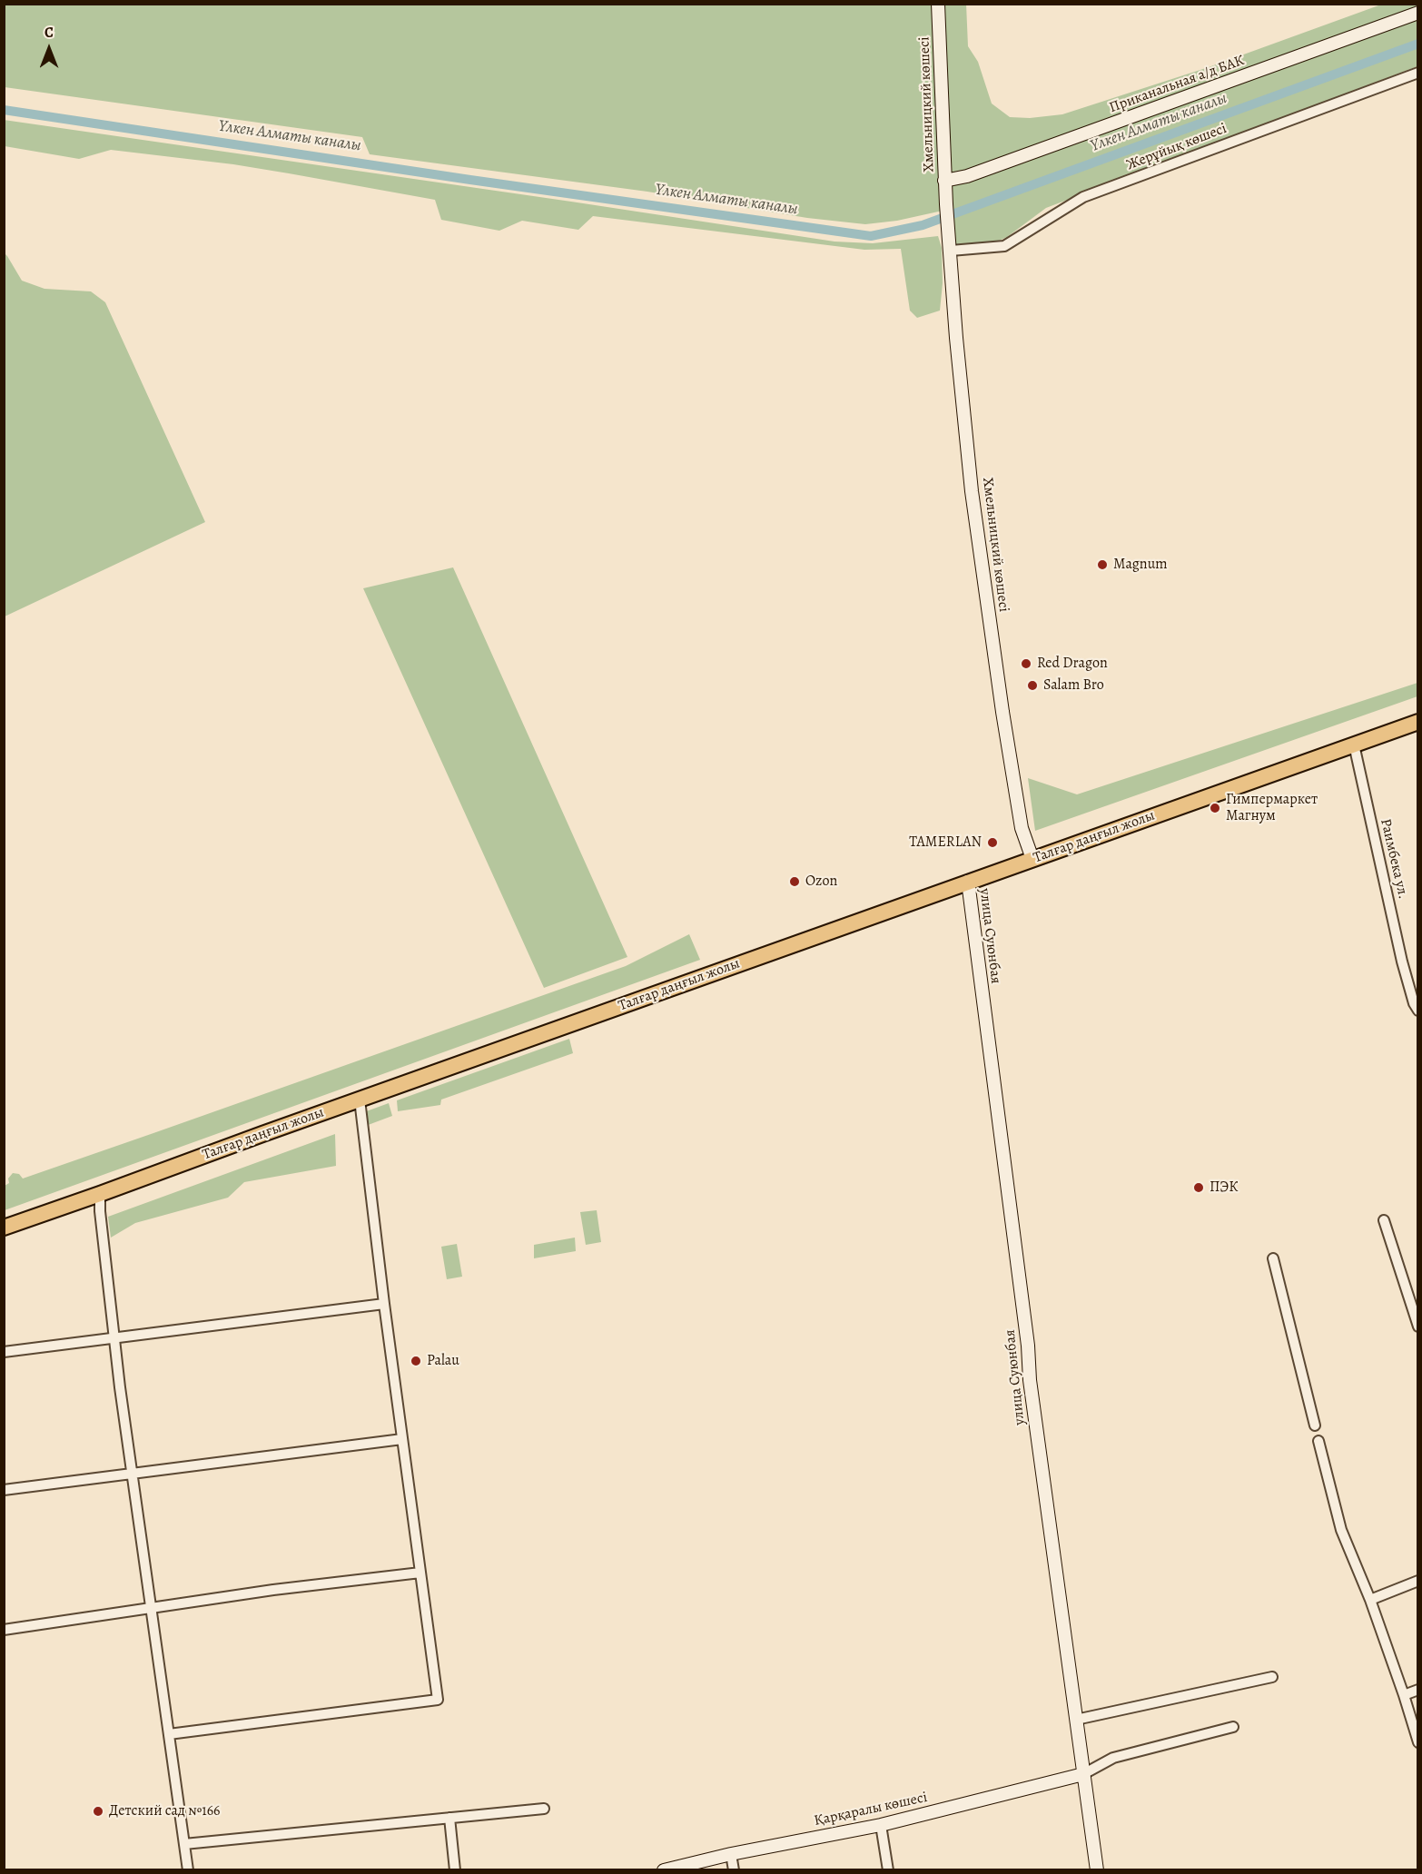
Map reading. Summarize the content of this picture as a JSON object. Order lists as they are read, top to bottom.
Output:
{
  "streets": {
    "main road": ["Талғар даңғыл жолы"],
    "street": [
      "Приканальная а/д БАК",
      "Хмельницкий көшесі",
      "Жерұйық көшесі",
      "Раимбека ул.",
      "улица Суюнбая",
      "Қарқаралы көшесі"
    ]
  },
  "crossings": [
    ["Приканальная а/д БАК", "Хмельницкий көшесі"],
    ["Хмельницкий көшесі", "Жерұйық көшесі"],
    ["Хмельницкий көшесі", "Талғар даңғыл жолы"],
    ["Талғар даңғыл жолы", "Раимбека ул."],
    ["Талғар даңғыл жолы", "улица Суюнбая"],
    ["улица Суюнбая", "Қарқаралы көшесі"]
  ],
  "water": ["Үлкен Алматы каналы"],
  "places": [
    "Magnum",
    "Red Dragon",
    "Salam Bro",
    "Гимпермаркет Магнум",
    "TAMERLAN",
    "Ozon",
    "ПЭК",
    "Palau",
    "Детский сад №166"
  ],
  "north": "top"
}
